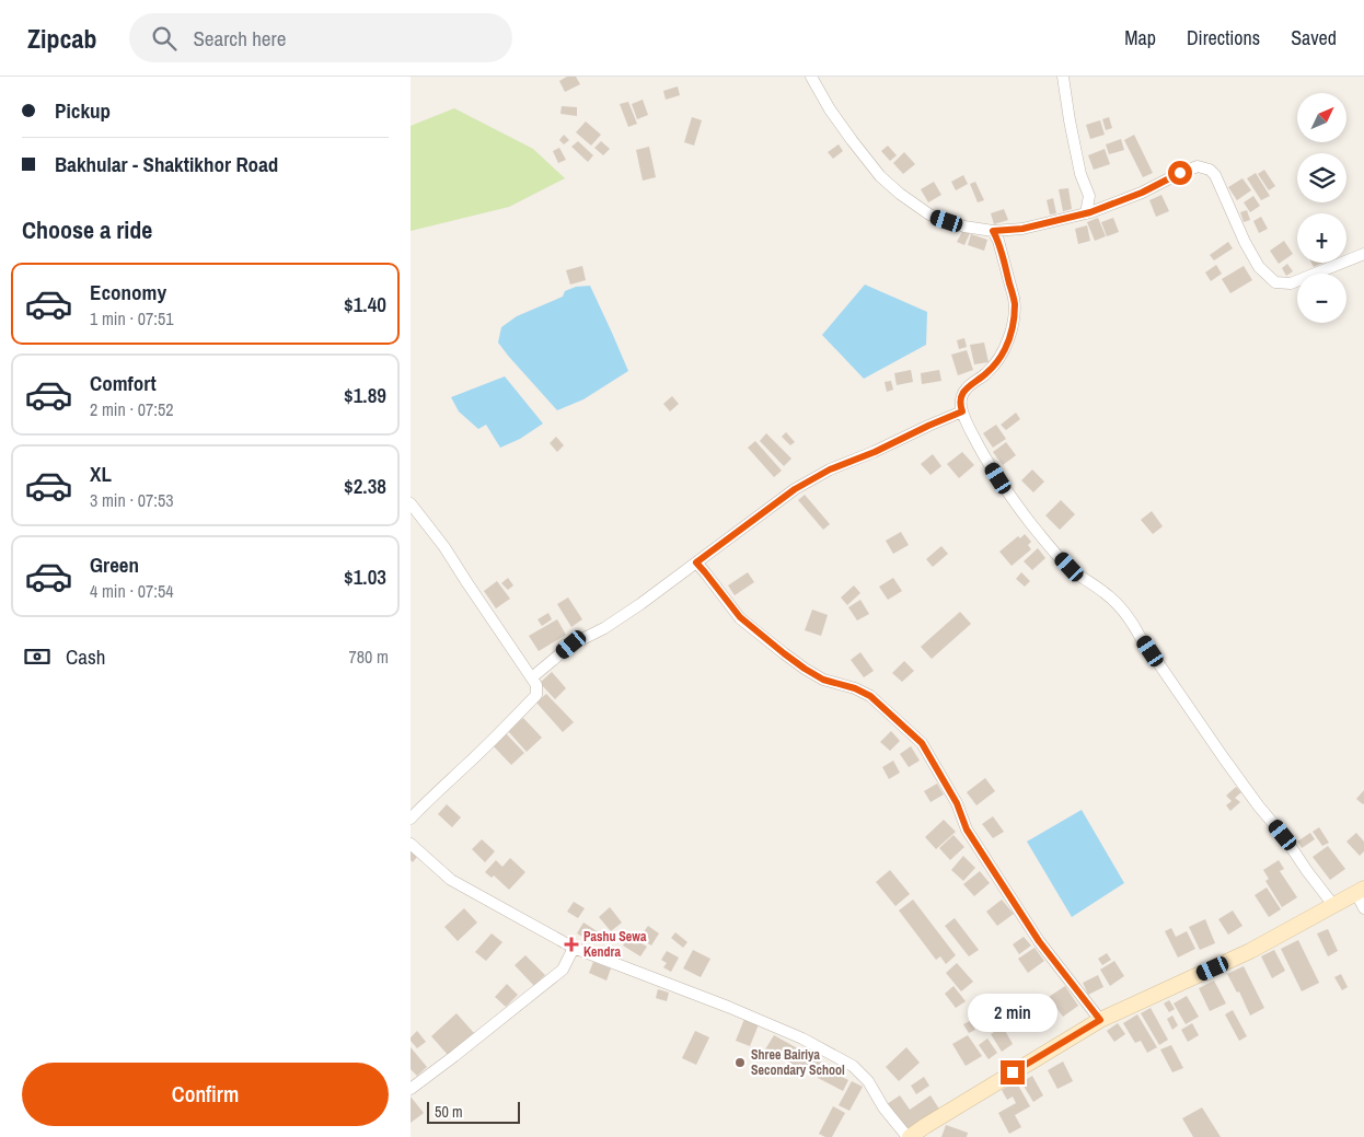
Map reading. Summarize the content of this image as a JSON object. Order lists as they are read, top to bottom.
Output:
{
  "places": {
    "health": ["Pashu Sewa Kendra"],
    "other": ["Shree Bairiya Secondary School"]
  },
  "scale_bar": "50 m",
  "north": "top right",
  "page": {
    "header": "Zipcab",
    "search": "Search here",
    "nav": ["Map", "Directions", "Saved"],
    "banner": ["Pickup", "Bakhular - Shaktikhor Road"],
    "map_buttons": ["+", "−"],
    "heading": "Choose a ride",
    "list": [
      {
        "name": "Economy",
        "note": "1 min · 07:51",
        "value": "$1.40"
      },
      {
        "name": "Comfort",
        "note": "2 min · 07:52",
        "value": "$1.89"
      },
      {
        "name": "XL",
        "note": "3 min · 07:53",
        "value": "$2.38"
      },
      {
        "name": "Green",
        "note": "4 min · 07:54",
        "value": "$1.03"
      }
    ],
    "pay": ["Cash", "780 m"],
    "bubble": "2 min",
    "buttons": "Confirm",
    "scale": "50 m"
  }
}
